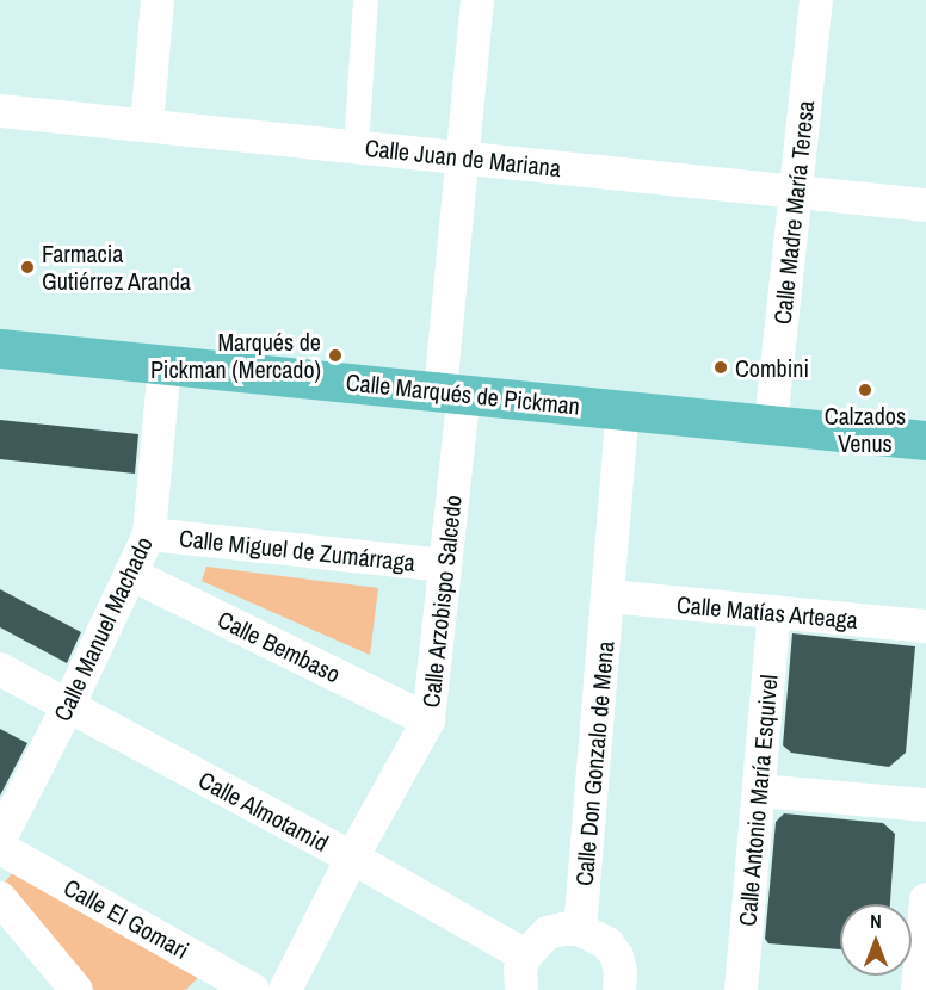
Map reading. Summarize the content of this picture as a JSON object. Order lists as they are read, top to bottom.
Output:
{
  "streets": {
    "main road": ["Calle Marqués de Pickman"],
    "street": [
      "Calle Juan de Mariana",
      "Calle Madre María Teresa",
      "Calle Miguel de Zumárraga",
      "Calle Arzobispo Salcedo",
      "Calle Matías Arteaga",
      "Calle Manuel Machado",
      "Calle Bembaso",
      "Calle Don Gonzalo de Mena",
      "Calle Antonio María Esquivel",
      "Calle Almotamid",
      "Calle El Gomari"
    ]
  },
  "crossings": [
    ["Calle Juan de Mariana", "Calle Madre María Teresa"],
    ["Calle Juan de Mariana", "Calle Arzobispo Salcedo"],
    ["Calle Madre María Teresa", "Calle Marqués de Pickman"],
    ["Calle Marqués de Pickman", "Calle Arzobispo Salcedo"],
    ["Calle Marqués de Pickman", "Calle Manuel Machado"],
    ["Calle Marqués de Pickman", "Calle Don Gonzalo de Mena"],
    ["Calle Miguel de Zumárraga", "Calle Arzobispo Salcedo"],
    ["Calle Miguel de Zumárraga", "Calle Manuel Machado"],
    ["Calle Arzobispo Salcedo", "Calle Bembaso"],
    ["Calle Arzobispo Salcedo", "Calle Almotamid"],
    ["Calle Matías Arteaga", "Calle Don Gonzalo de Mena"],
    ["Calle Matías Arteaga", "Calle Antonio María Esquivel"],
    ["Calle Manuel Machado", "Calle Bembaso"],
    ["Calle Manuel Machado", "Calle Almotamid"]
  ],
  "places": [
    "Farmacia Gutiérrez Aranda",
    "Marqués de Pickman (Mercado)",
    "Combini",
    "Calzados Venus"
  ],
  "north": "top"
}
